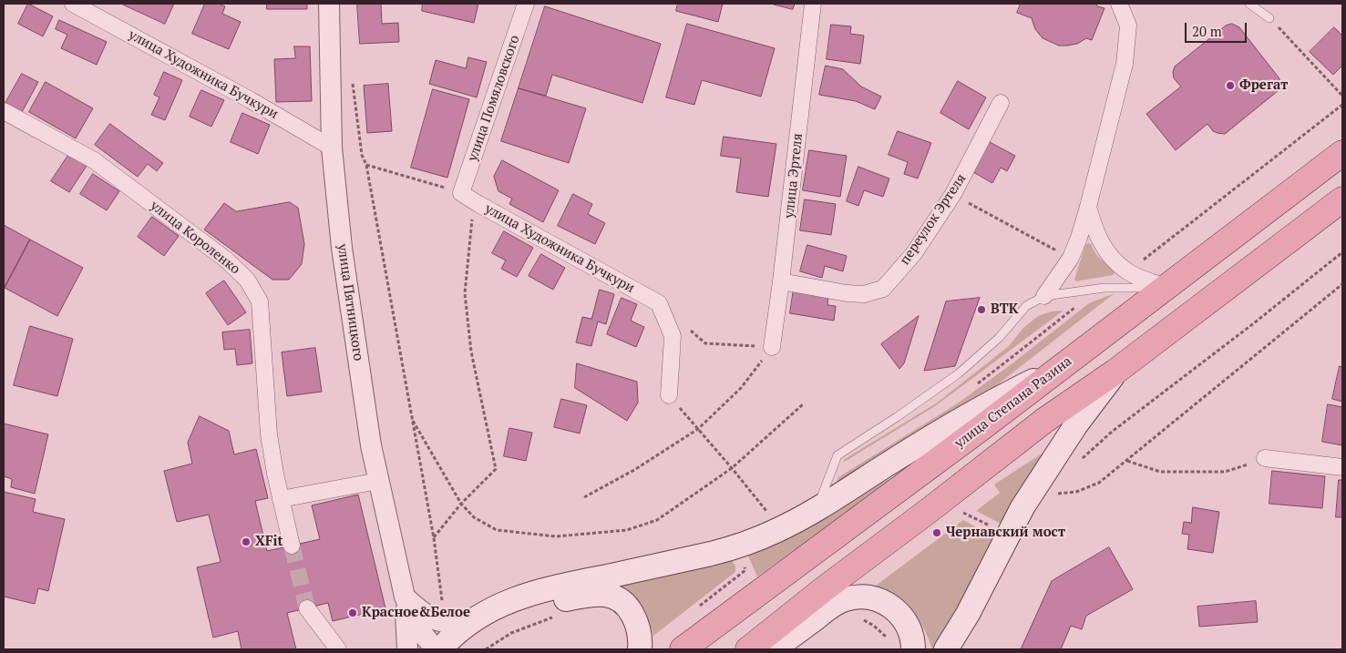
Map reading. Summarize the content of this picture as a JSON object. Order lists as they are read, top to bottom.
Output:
{
  "streets": {
    "main road": ["улица Степана Разина"],
    "street": [
      "улица Художника Бучкури",
      "улица Помяловского",
      "улица Эртеля",
      "переулок Эртеля",
      "улица Короленко",
      "улица Пятницкого"
    ]
  },
  "crossings": [
    ["улица Художника Бучкури", "улица Помяловского"],
    ["улица Художника Бучкури", "улица Пятницкого"],
    ["улица Эртеля", "переулок Эртеля"]
  ],
  "places": [
    "Фрегат",
    "ВТК",
    "Чернавский мост",
    "XFit",
    "Красное&Белое"
  ],
  "scale_bar": "20 m"
}
